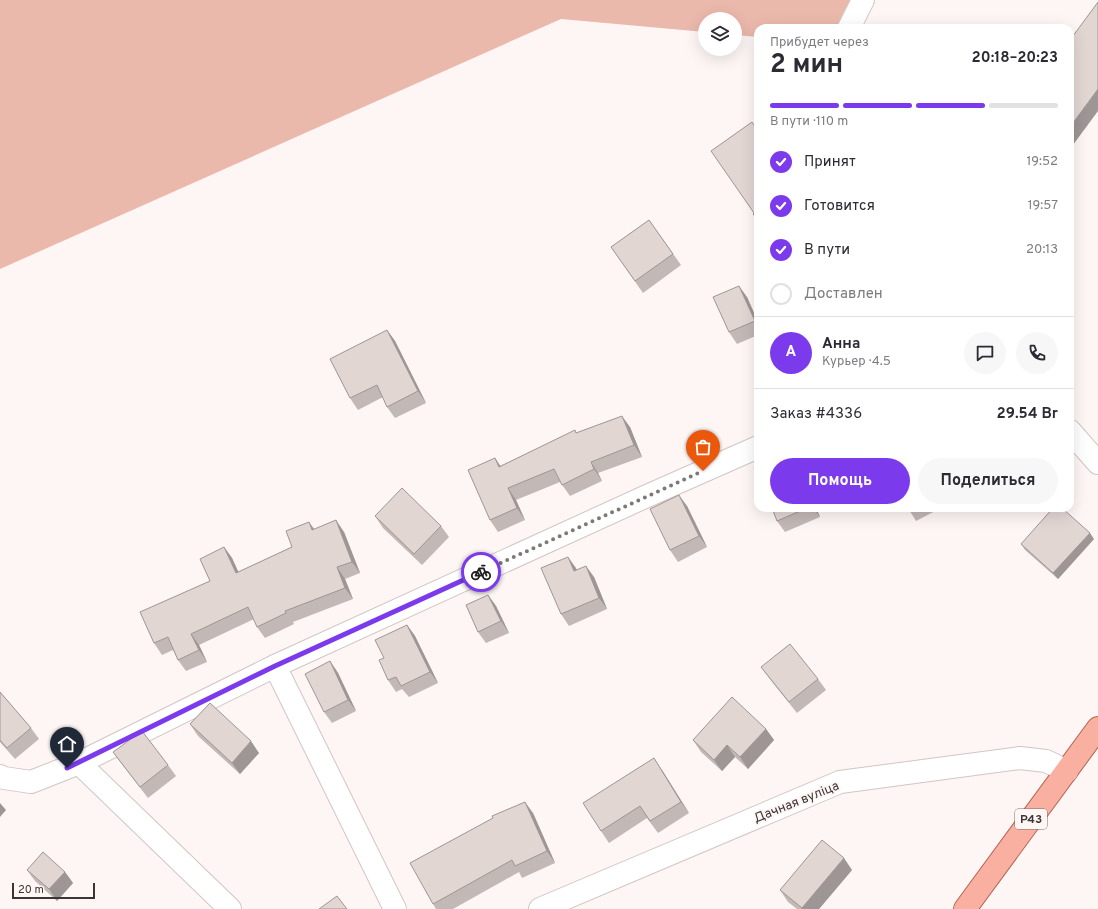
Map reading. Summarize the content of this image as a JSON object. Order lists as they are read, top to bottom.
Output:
{
  "streets": {
    "main road": ["Р43"],
    "street": ["Дачная вуліца"]
  },
  "crossings": [
    ["Дачная вуліца", "Р43"]
  ],
  "scale_bar": "20 m",
  "page": {
    "heading": ["2 мин", "Прибудет через", "20:18–20:23"],
    "panel": [
      "Анна",
      "Курьер · 4.5",
      "Заказ #4336",
      "29.54 Br"
    ],
    "bar": "В пути · 110 m",
    "list": [
      ["Принят", "19:52"],
      ["Готовится", "19:57"],
      ["В пути", "20:13"],
      "Доставлен"
    ],
    "round": "А",
    "buttons": ["Помощь", "Поделиться"],
    "scale": "20 m"
  }
}
